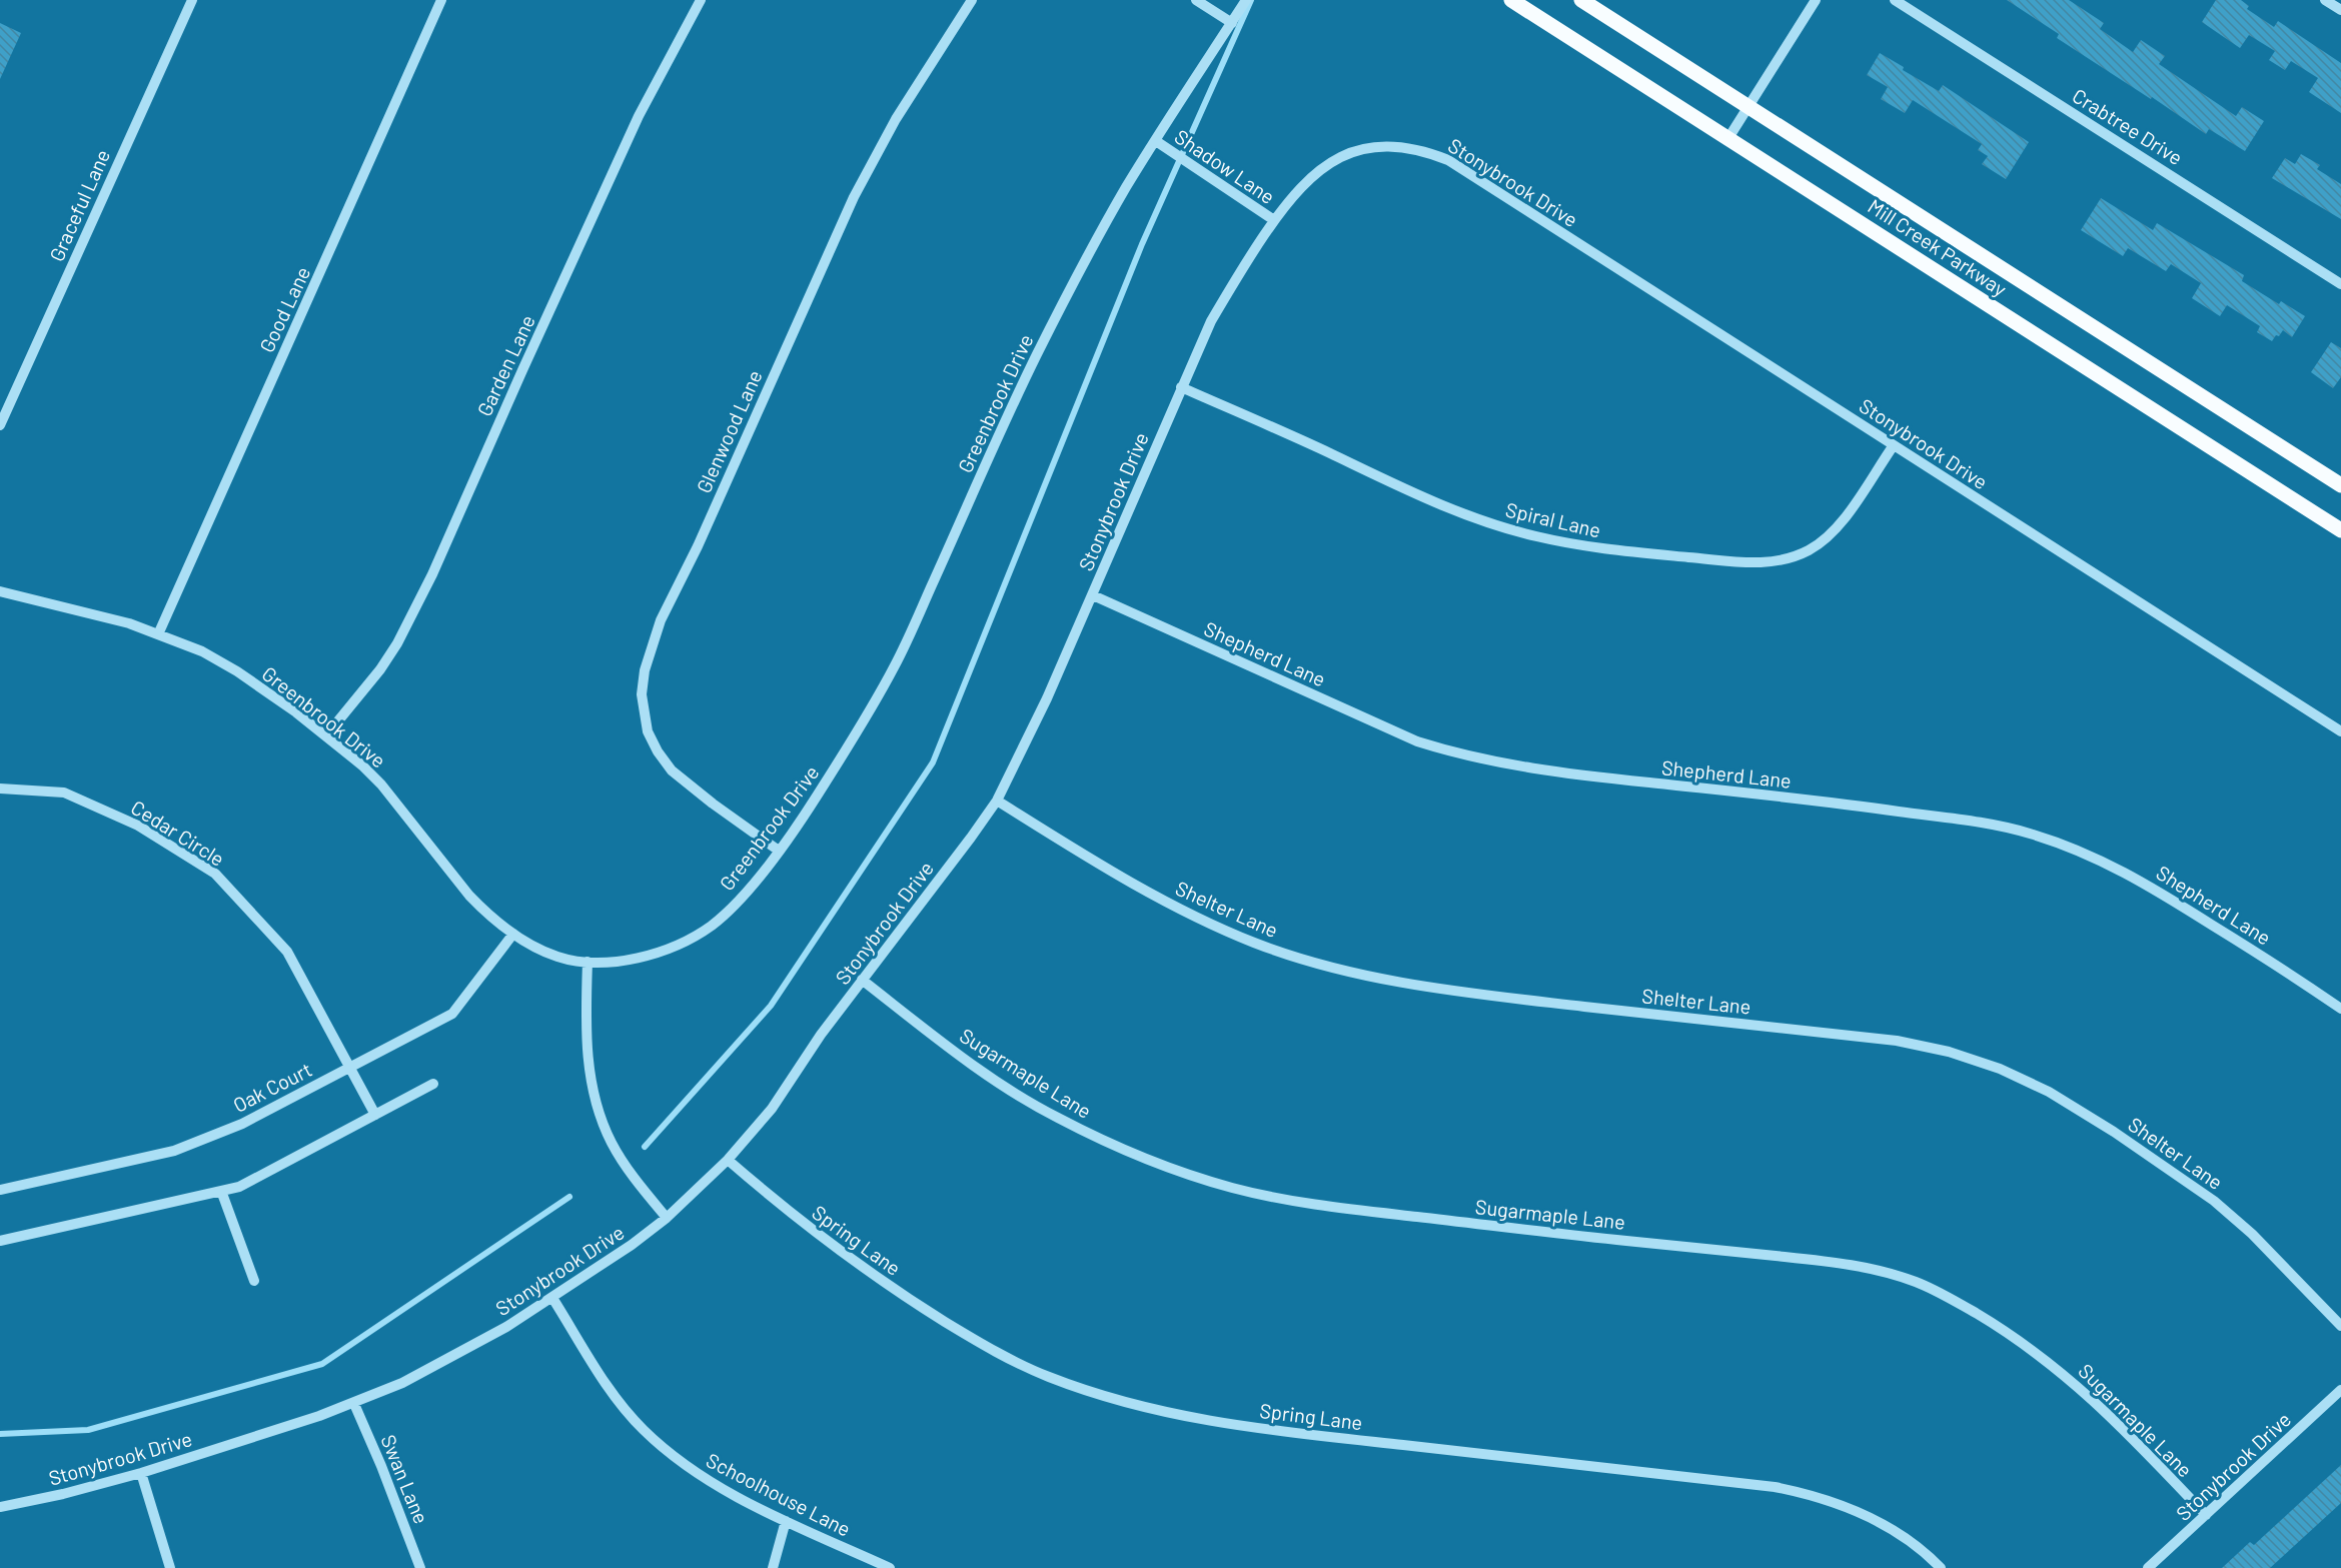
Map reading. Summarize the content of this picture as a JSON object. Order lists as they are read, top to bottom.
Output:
{
  "streets": {
    "main road": ["Mill Creek Parkway"],
    "street": [
      "Crabtree Drive",
      "Shadow Lane",
      "Stonybrook Drive",
      "Graceful Lane",
      "Good Lane",
      "Garden Lane",
      "Greenbrook Drive",
      "Glenwood Lane",
      "Spiral Lane",
      "Shepherd Lane",
      "Cedar Circle",
      "Shelter Lane",
      "Sugarmaple Lane",
      "Oak Court",
      "Spring Lane",
      "Swan Lane",
      "Schoolhouse Lane"
    ]
  },
  "crossings": [
    ["Shadow Lane", "Stonybrook Drive"],
    ["Shadow Lane", "Greenbrook Drive"],
    ["Stonybrook Drive", "Spiral Lane"],
    ["Stonybrook Drive", "Shepherd Lane"],
    ["Stonybrook Drive", "Shelter Lane"],
    ["Stonybrook Drive", "Sugarmaple Lane"],
    ["Stonybrook Drive", "Spring Lane"],
    ["Stonybrook Drive", "Swan Lane"],
    ["Stonybrook Drive", "Schoolhouse Lane"],
    ["Good Lane", "Greenbrook Drive"],
    ["Garden Lane", "Greenbrook Drive"],
    ["Greenbrook Drive", "Glenwood Lane"],
    ["Greenbrook Drive", "Oak Court"],
    ["Cedar Circle", "Oak Court"]
  ]
}
